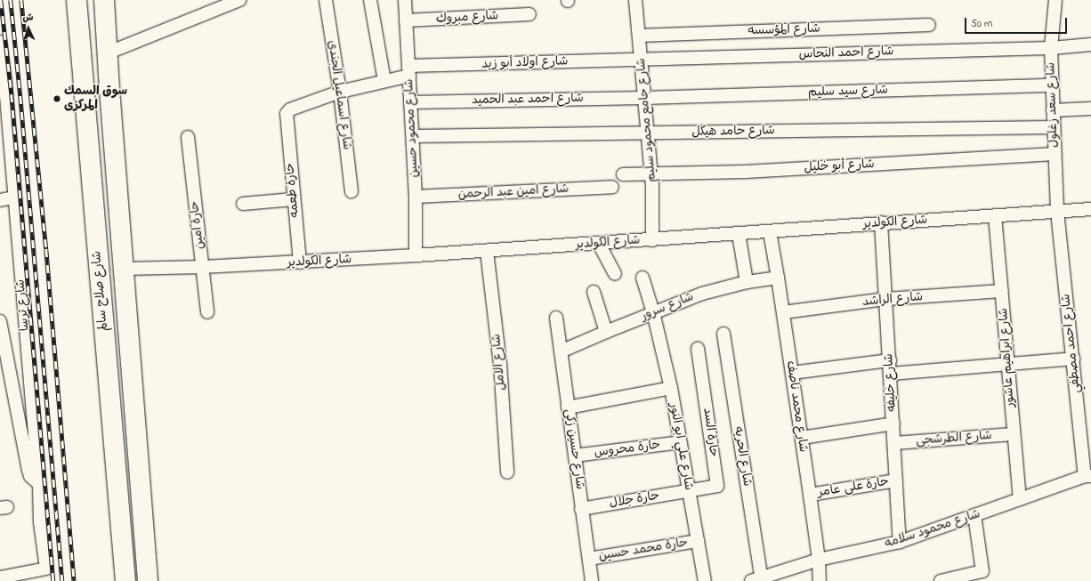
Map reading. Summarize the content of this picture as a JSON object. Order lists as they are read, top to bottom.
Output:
{
  "streets": {
    "highway": ["شارع صلاح سالم"],
    "street": [
      "شارع مبروك",
      "شارع المؤسسه",
      "شارع احمد النحاس",
      "شارع اولاد أبو زيد",
      "شارع سيد سليم",
      "شارع اسماعيل الجندى",
      "شارع احمد عبد الحميد",
      "شارع سعد زغلول",
      "شارع جامع محمود سليم",
      "شارع محمود حسين",
      "شارع حامد هيكل",
      "شارع أبو خليل",
      "حارة طعمه",
      "شارع امين عبد الرحمن",
      "شارع الكولدير",
      "حارة امين",
      "شارع الراشد",
      "شارع ترسا",
      "شارع سرور",
      "شارع احمد مصطفي",
      "شارع ابراهيم عاشور",
      "شارع الامل",
      "شارع خليفه",
      "شارع محمد ناصف",
      "حارة السد",
      "شارع الطرشجى",
      "شارع علي ابو النور",
      "شارع حسين زكى",
      "حارة محروس",
      "شارع الحريه",
      "حارة على عامر",
      "حارة جلال",
      "شارع محمود سلامه",
      "حارة محمد حسين"
    ]
  },
  "crossings": [
    ["شارع مبروك", "شارع محمود حسين"],
    ["شارع المؤسسه", "شارع جامع محمود سليم"],
    ["شارع احمد النحاس", "شارع اولاد أبو زيد"],
    ["شارع احمد النحاس", "شارع سعد زغلول"],
    ["شارع احمد النحاس", "شارع جامع محمود سليم"],
    ["شارع اولاد أبو زيد", "شارع اسماعيل الجندى"],
    ["شارع اولاد أبو زيد", "شارع جامع محمود سليم"],
    ["شارع اولاد أبو زيد", "شارع محمود حسين"],
    ["شارع اولاد أبو زيد", "حارة طعمه"],
    ["شارع سيد سليم", "شارع احمد عبد الحميد"],
    ["شارع سيد سليم", "شارع سعد زغلول"],
    ["شارع سيد سليم", "شارع جامع محمود سليم"],
    ["شارع احمد عبد الحميد", "شارع جامع محمود سليم"],
    ["شارع احمد عبد الحميد", "شارع محمود حسين"],
    ["شارع سعد زغلول", "شارع حامد هيكل"],
    ["شارع سعد زغلول", "شارع أبو خليل"],
    ["شارع سعد زغلول", "شارع الكولدير"],
    ["شارع سعد زغلول", "شارع احمد مصطفي"],
    ["شارع جامع محمود سليم", "شارع حامد هيكل"],
    ["شارع جامع محمود سليم", "شارع أبو خليل"],
    ["شارع جامع محمود سليم", "شارع الكولدير"],
    ["شارع محمود حسين", "شارع حامد هيكل"],
    ["شارع محمود حسين", "شارع امين عبد الرحمن"],
    ["شارع محمود حسين", "شارع الكولدير"],
    ["حارة طعمه", "شارع الكولدير"],
    ["شارع الكولدير", "حارة امين"],
    ["شارع الكولدير", "شارع صلاح سالم"],
    ["شارع الكولدير", "شارع احمد مصطفي"],
    ["شارع الكولدير", "شارع ابراهيم عاشور"],
    ["شارع الكولدير", "شارع الامل"],
    ["شارع الكولدير", "شارع خليفه"],
    ["شارع الكولدير", "شارع محمد ناصف"],
    ["شارع الراشد", "شارع ابراهيم عاشور"],
    ["شارع الراشد", "شارع خليفه"],
    ["شارع الراشد", "شارع محمد ناصف"],
    ["شارع سرور", "شارع محمد ناصف"],
    ["شارع سرور", "شارع علي ابو النور"],
    ["شارع سرور", "شارع حسين زكى"],
    ["شارع احمد مصطفي", "شارع محمود سلامه"],
    ["شارع ابراهيم عاشور", "شارع الطرشجى"],
    ["شارع ابراهيم عاشور", "شارع محمود سلامه"],
    ["شارع خليفه", "شارع الطرشجى"],
    ["شارع خليفه", "حارة على عامر"],
    ["شارع خليفه", "شارع محمود سلامه"],
    ["شارع محمد ناصف", "حارة على عامر"],
    ["شارع محمد ناصف", "شارع محمود سلامه"],
    ["حارة السد", "شارع علي ابو النور"],
    ["حارة السد", "حارة جلال"],
    ["شارع علي ابو النور", "حارة محروس"],
    ["شارع علي ابو النور", "حارة جلال"],
    ["شارع علي ابو النور", "حارة محمد حسين"],
    ["شارع حسين زكى", "حارة محروس"],
    ["شارع حسين زكى", "حارة جلال"],
    ["شارع حسين زكى", "حارة محمد حسين"],
    ["شارع الحريه", "شارع محمود سلامه"]
  ],
  "places": ["سوق السمك المركزى"],
  "scale_bar": "50 m",
  "north": "top"
}
